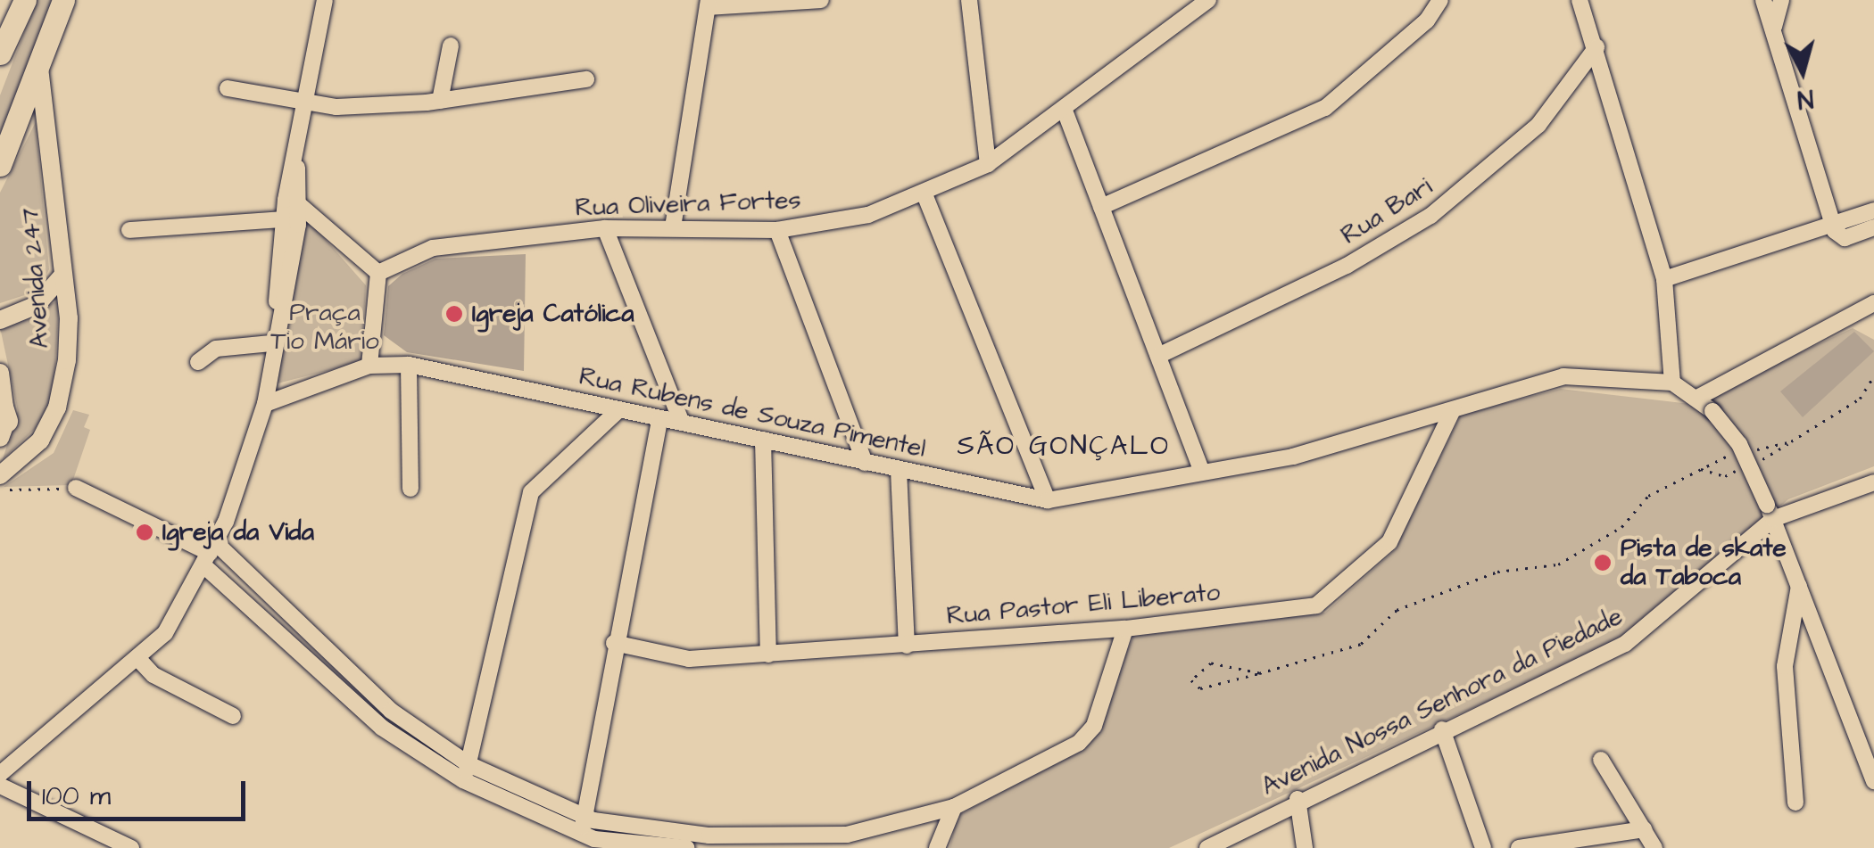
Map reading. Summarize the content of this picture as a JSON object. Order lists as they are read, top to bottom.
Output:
{
  "streets": {
    "main road": ["Avenida 247"],
    "street": [
      "Rua Oliveira Fortes",
      "Rua Bari",
      "Rua Rubens de Souza Pimentel",
      "Rua Pastor Eli Liberato",
      "Avenida Nossa Senhora da Piedade"
    ]
  },
  "crossings": [
    ["Rua Rubens de Souza Pimentel", "Rua Pastor Eli Liberato"],
    ["Rua Rubens de Souza Pimentel", "Avenida Nossa Senhora da Piedade"]
  ],
  "districts": ["SÃO GONÇALO"],
  "parks": ["Praça Tio Mário"],
  "places": ["Igreja Católica", "Igreja da Vida", "Pista de skate da Taboca"],
  "scale_bar": "100 m",
  "north": "bottom"
}
